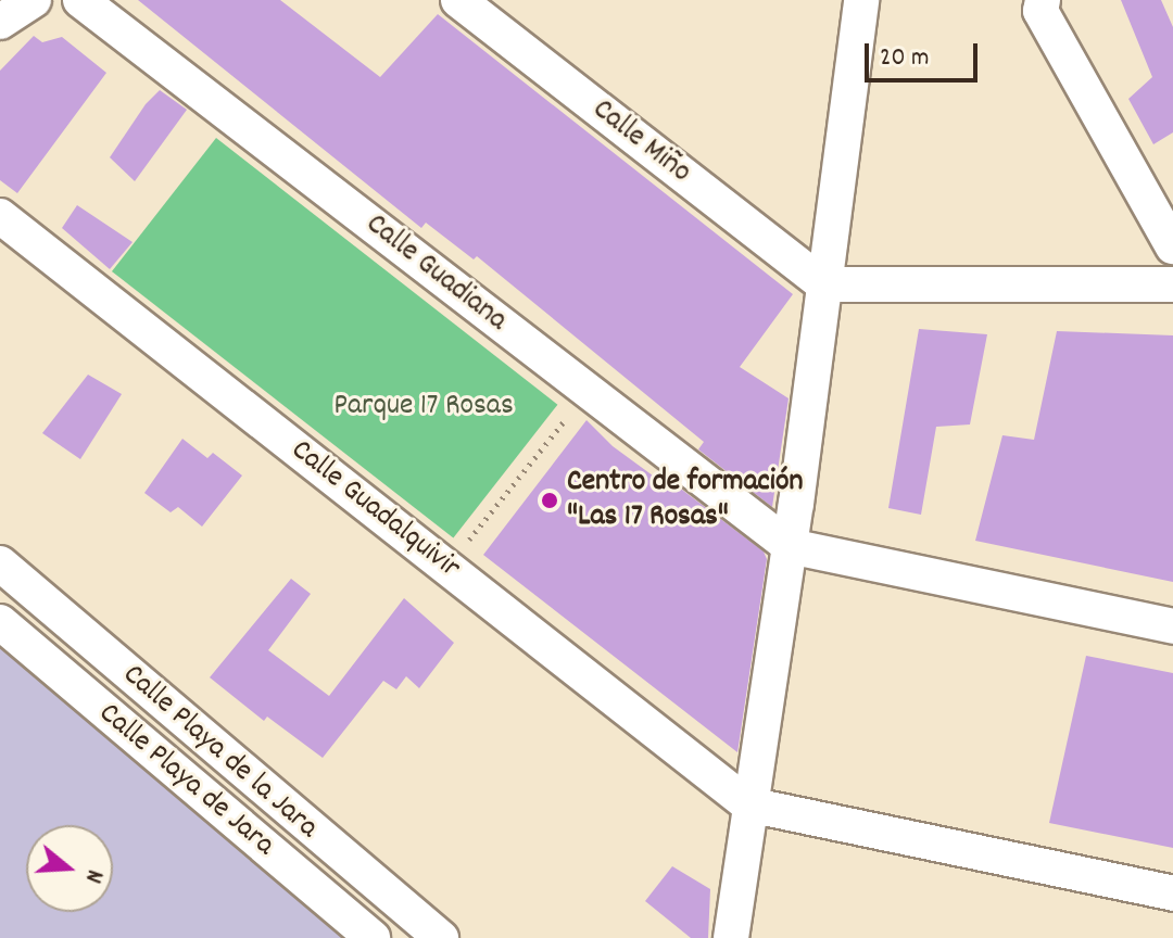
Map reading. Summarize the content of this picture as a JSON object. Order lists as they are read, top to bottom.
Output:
{
  "streets": {
    "street": [
      "Calle Miño",
      "Calle Guadiana",
      "Calle Guadalquivir",
      "Calle Playa de la Jara",
      "Calle Playa de Jara"
    ]
  },
  "parks": ["Parque 17 Rosas"],
  "places": ["Centro de formación \"Las 17 Rosas\""],
  "scale_bar": "20 m",
  "north": "right"
}
